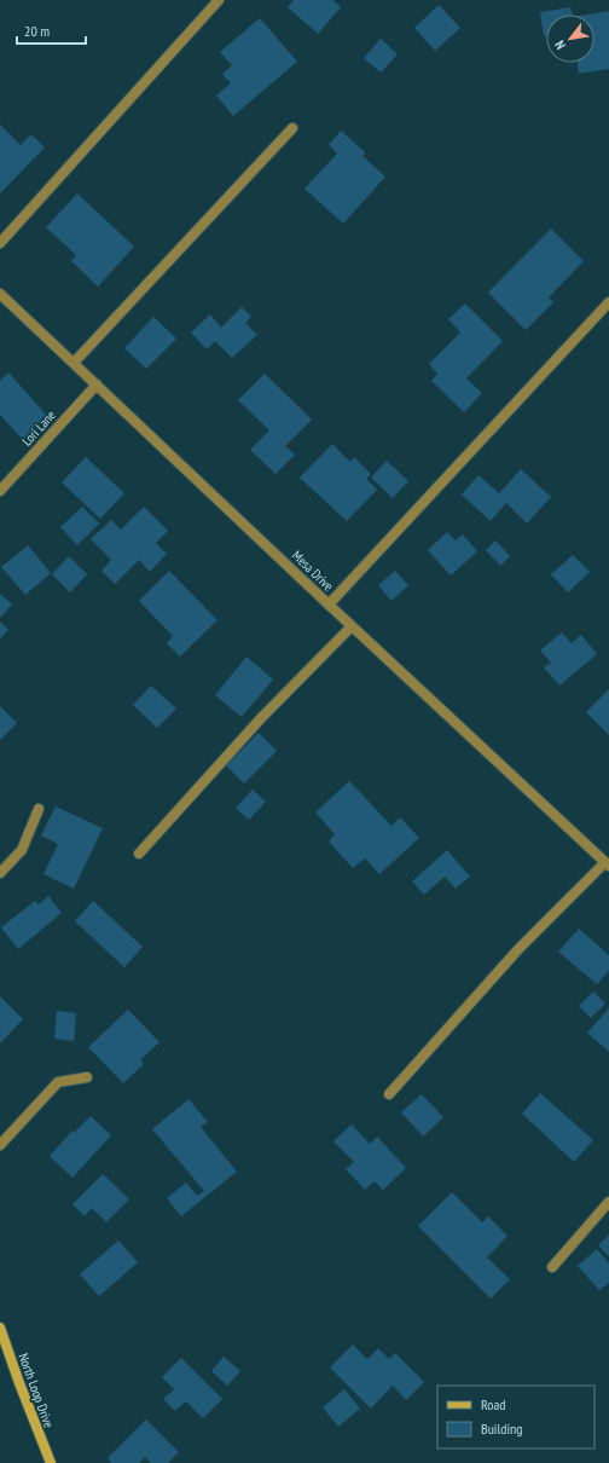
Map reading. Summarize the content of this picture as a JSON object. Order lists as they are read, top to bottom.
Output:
{
  "streets": {
    "street": ["Lori Lane", "Mesa Drive", "North Loop Drive"]
  },
  "crossings": [
    ["Lori Lane", "Mesa Drive"]
  ],
  "legend": ["Road", "Building"],
  "scale_bar": "20 m",
  "north": "bottom left"
}
